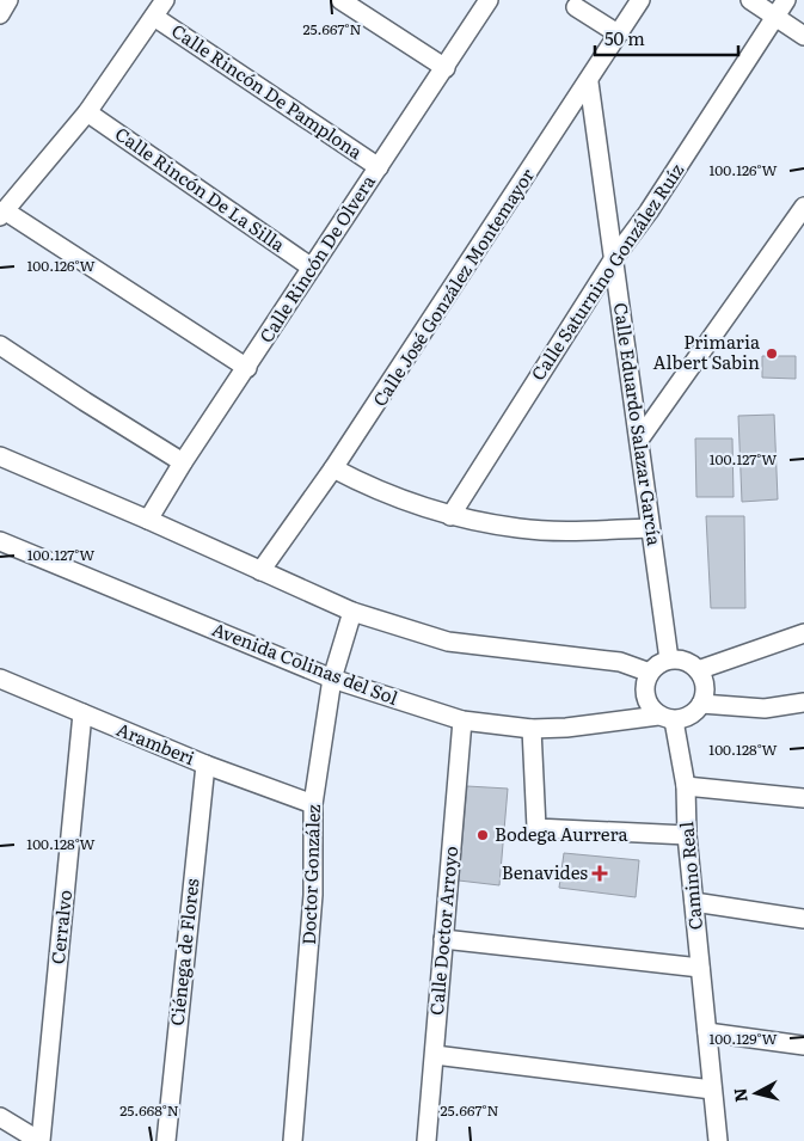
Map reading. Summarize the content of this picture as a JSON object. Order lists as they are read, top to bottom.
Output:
{
  "streets": {
    "street": [
      "Calle Rincón De Pamplona",
      "Calle Rincón De La Silla",
      "Calle Rincón De Olvera",
      "Calle Saturnino González Ruíz",
      "Calle José González Montemayor",
      "Calle Eduardo Salazar García",
      "Avenida Colinas del Sol",
      "Aramberi",
      "Doctor González",
      "Camino Real",
      "Cerralvo",
      "Calle Doctor Arroyo",
      "Ciénega de Flores"
    ]
  },
  "crossings": [
    ["Calle Rincón De Pamplona", "Calle Rincón De Olvera"],
    ["Calle Rincón De La Silla", "Calle Rincón De Olvera"],
    ["Calle Saturnino González Ruíz", "Calle Eduardo Salazar García"],
    ["Calle José González Montemayor", "Calle Eduardo Salazar García"],
    ["Calle Eduardo Salazar García", "Avenida Colinas del Sol"],
    ["Calle Eduardo Salazar García", "Camino Real"],
    ["Avenida Colinas del Sol", "Doctor González"],
    ["Avenida Colinas del Sol", "Camino Real"],
    ["Avenida Colinas del Sol", "Calle Doctor Arroyo"],
    ["Aramberi", "Doctor González"],
    ["Aramberi", "Cerralvo"],
    ["Aramberi", "Ciénega de Flores"]
  ],
  "places": {
    "other": ["Primaria Albert Sabin", "Bodega Aurrera"],
    "health": ["Benavides"]
  },
  "scale_bar": "50 m",
  "north": "left",
  "coordinates": [
    "25.667°N",
    "100.126°W",
    "100.127°W",
    "100.128°W",
    "100.129°W",
    "25.668°N"
  ]
}
